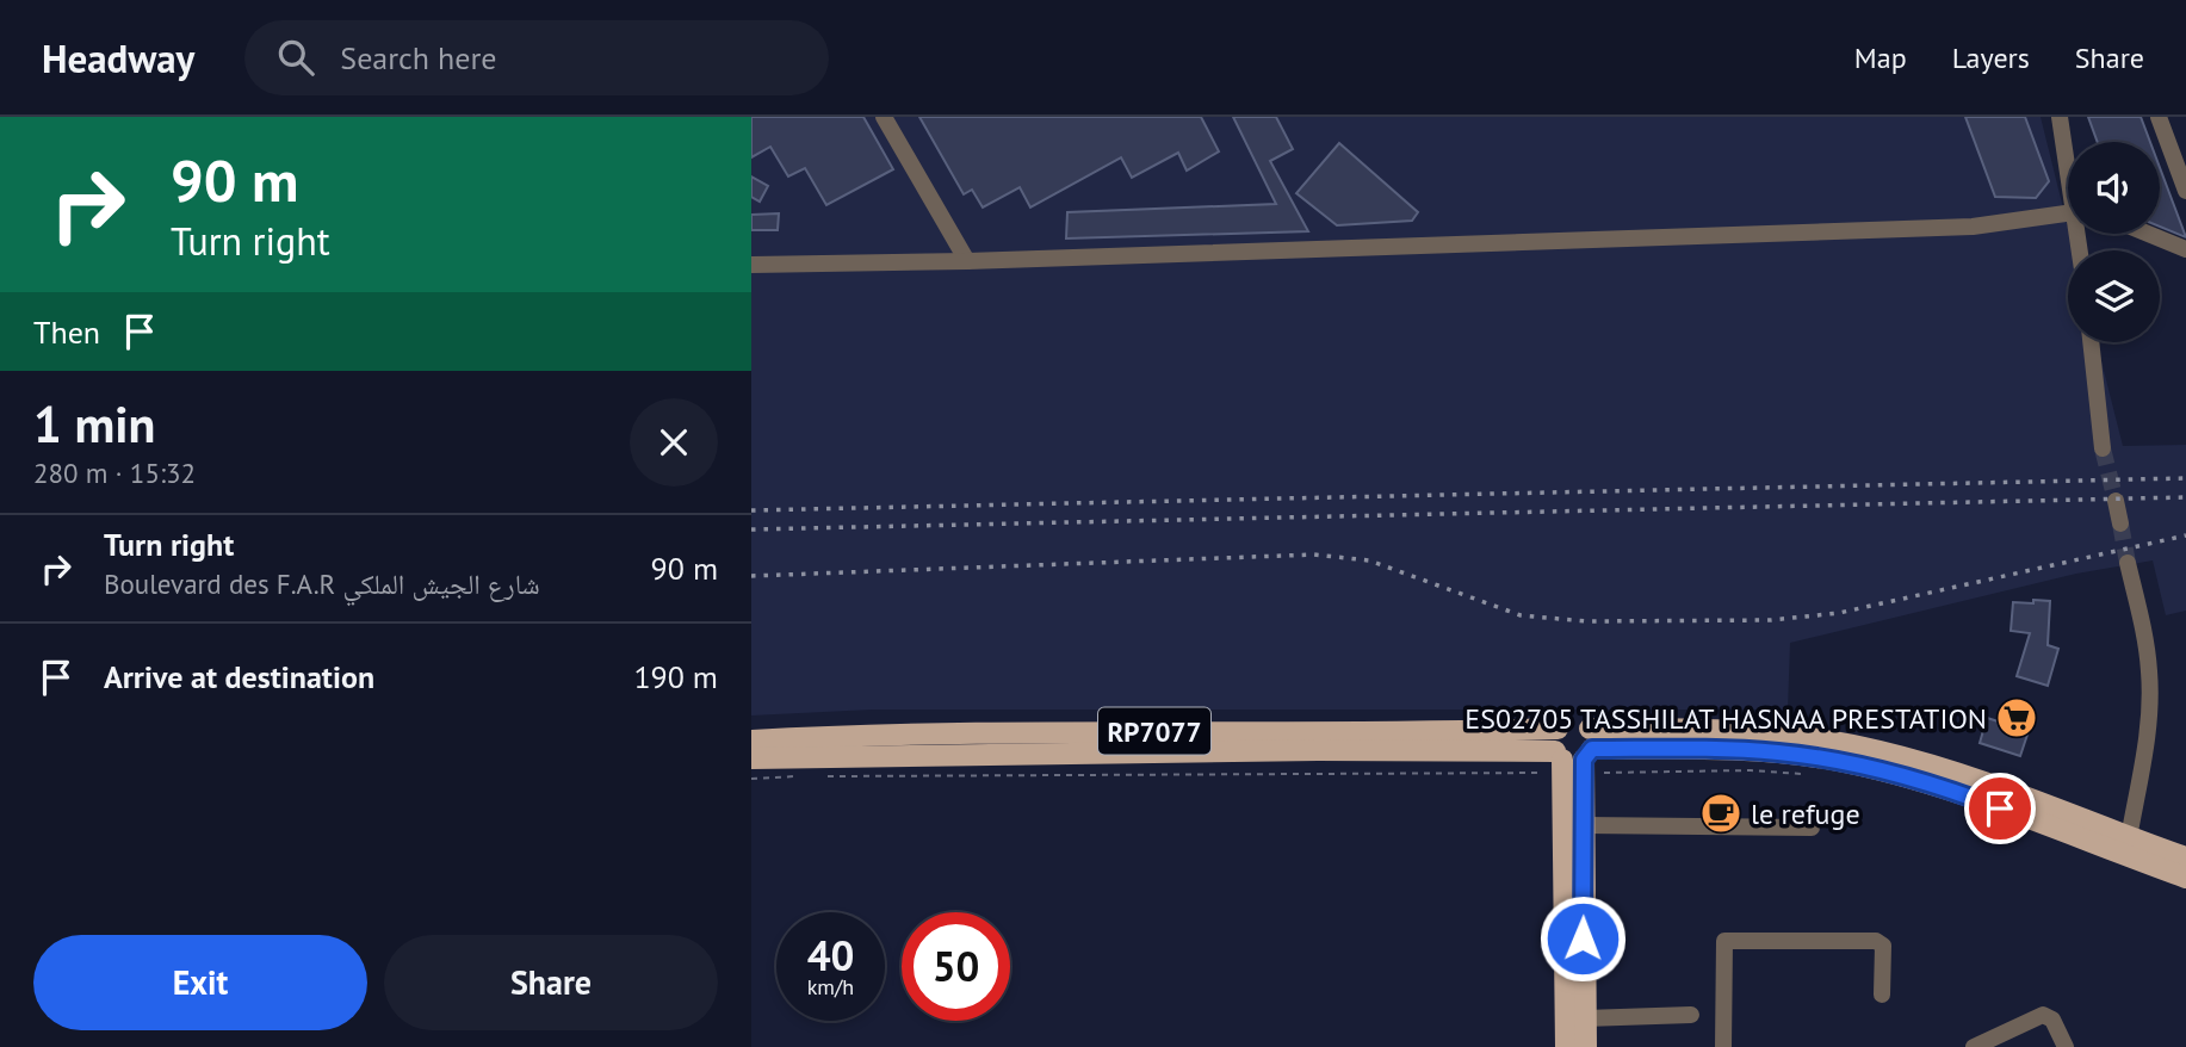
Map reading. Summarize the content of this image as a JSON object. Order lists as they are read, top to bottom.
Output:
{
  "streets": {
    "main road": ["RP7077"]
  },
  "places": {
    "supermarket": ["ES02705 TASSHILAT HASNAA PRESTATION"],
    "cafe": ["le refuge"]
  },
  "page": {
    "header": "Headway",
    "search": "Search here",
    "nav": ["Map", "Layers", "Share"],
    "turn": ["90 m", "Turn right"],
    "then": "Then",
    "heading": ["1 min", "280 m · 15:32"],
    "list": [
      {
        "name": "Turn right",
        "note": "Boulevard des F.A.R شارع الجيش الملكي",
        "value": "90 m"
      },
      {
        "name": "Arrive at destination",
        "value": "190 m"
      }
    ],
    "speed": "40 km/h",
    "limit": "50",
    "buttons": ["Exit", "Share"]
  }
}
